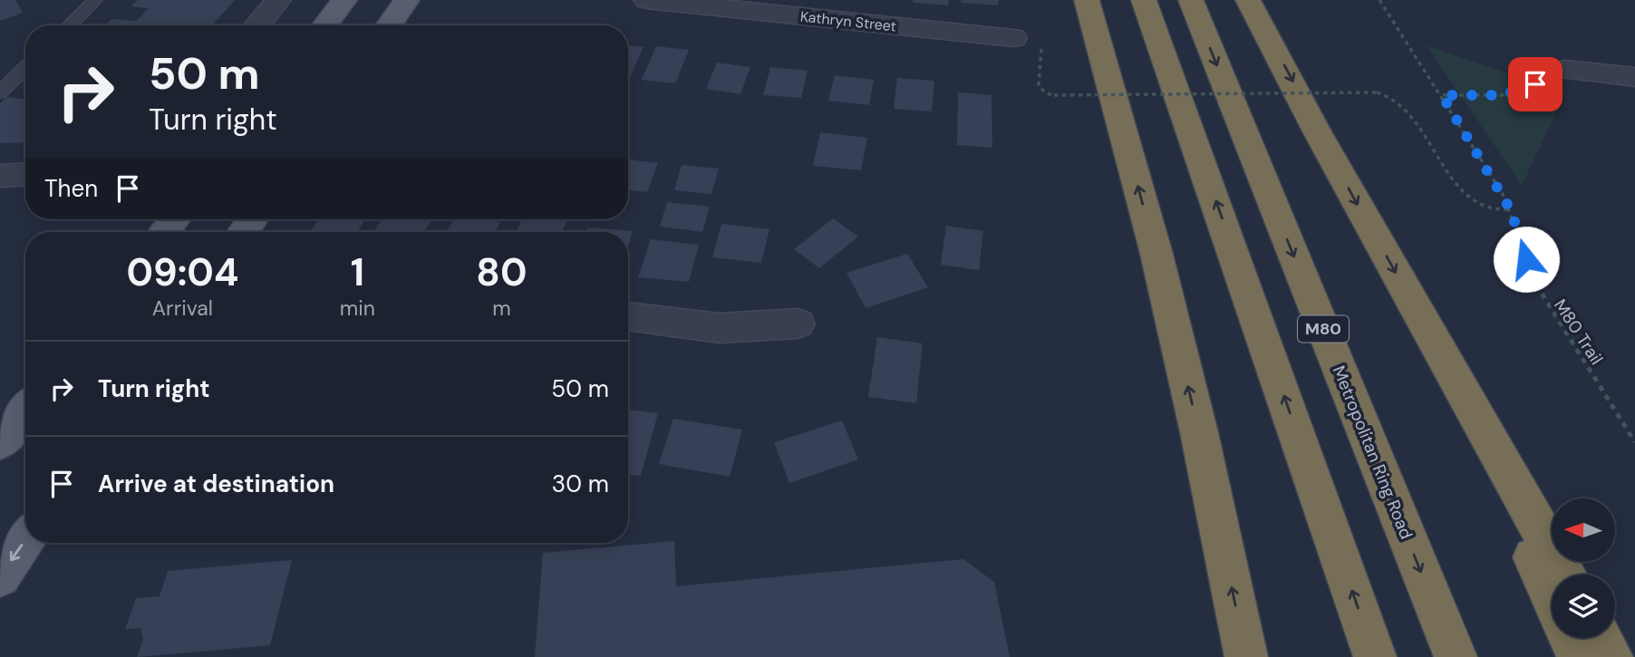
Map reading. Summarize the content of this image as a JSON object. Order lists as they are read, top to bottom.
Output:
{
  "streets": {
    "highway": ["M80", "Metropolitan Ring Road"],
    "street": ["Kathryn Street"],
    "path": ["M80 Trail"]
  },
  "north": "left",
  "page": {
    "turn": ["50 m", "Turn right"],
    "then": "Then",
    "eta": [
      "09:04",
      "Arrival",
      "1",
      "min",
      "80",
      "m"
    ],
    "list": [
      {
        "name": "Turn right",
        "value": "50 m"
      },
      {
        "name": "Arrive at destination",
        "value": "30 m"
      }
    ]
  }
}
